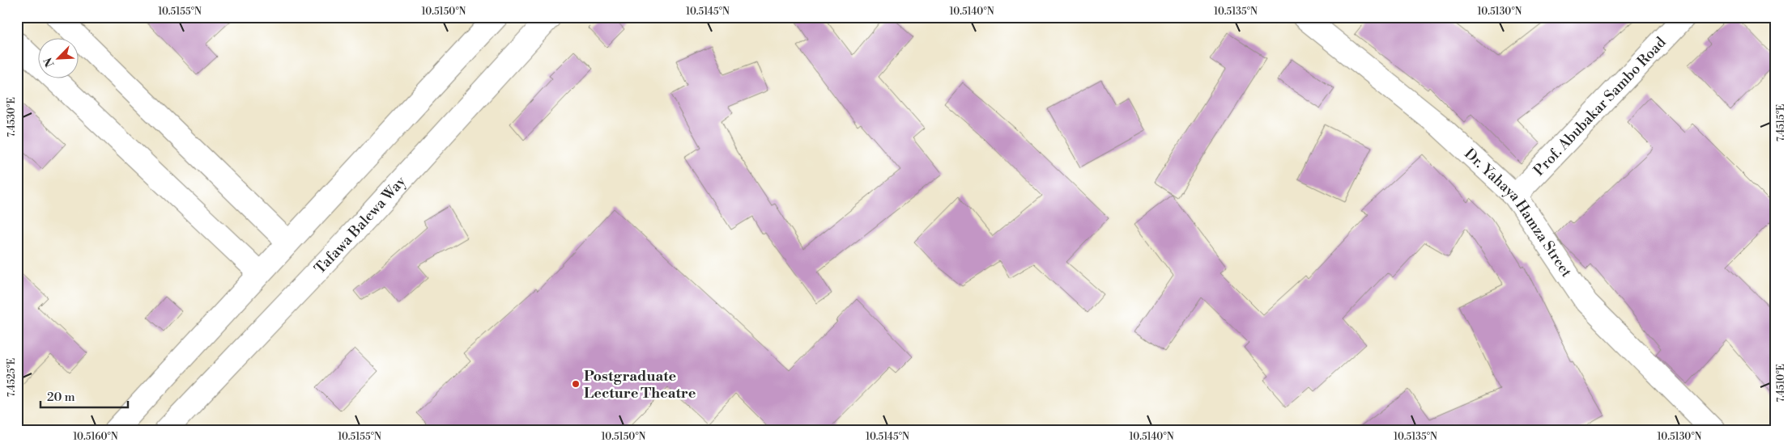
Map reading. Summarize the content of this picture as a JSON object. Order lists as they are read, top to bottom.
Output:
{
  "streets": {
    "street": ["Prof. Abubakar Sambo Road", "Dr. Yahaya Hamza Street", "Tafawa Balewa Way"]
  },
  "crossings": [
    ["Prof. Abubakar Sambo Road", "Dr. Yahaya Hamza Street"]
  ],
  "places": ["Postgraduate Lecture Theatre"],
  "scale_bar": "20 m",
  "north": "bottom left",
  "coordinates": [
    "10.5155°N",
    "10.5150°N",
    "10.5145°N",
    "10.5140°N",
    "10.5135°N",
    "10.5130°N",
    "7.4530°E",
    "7.4515°E",
    "7.4525°E",
    "7.4510°E",
    "10.5160°N"
  ]
}
